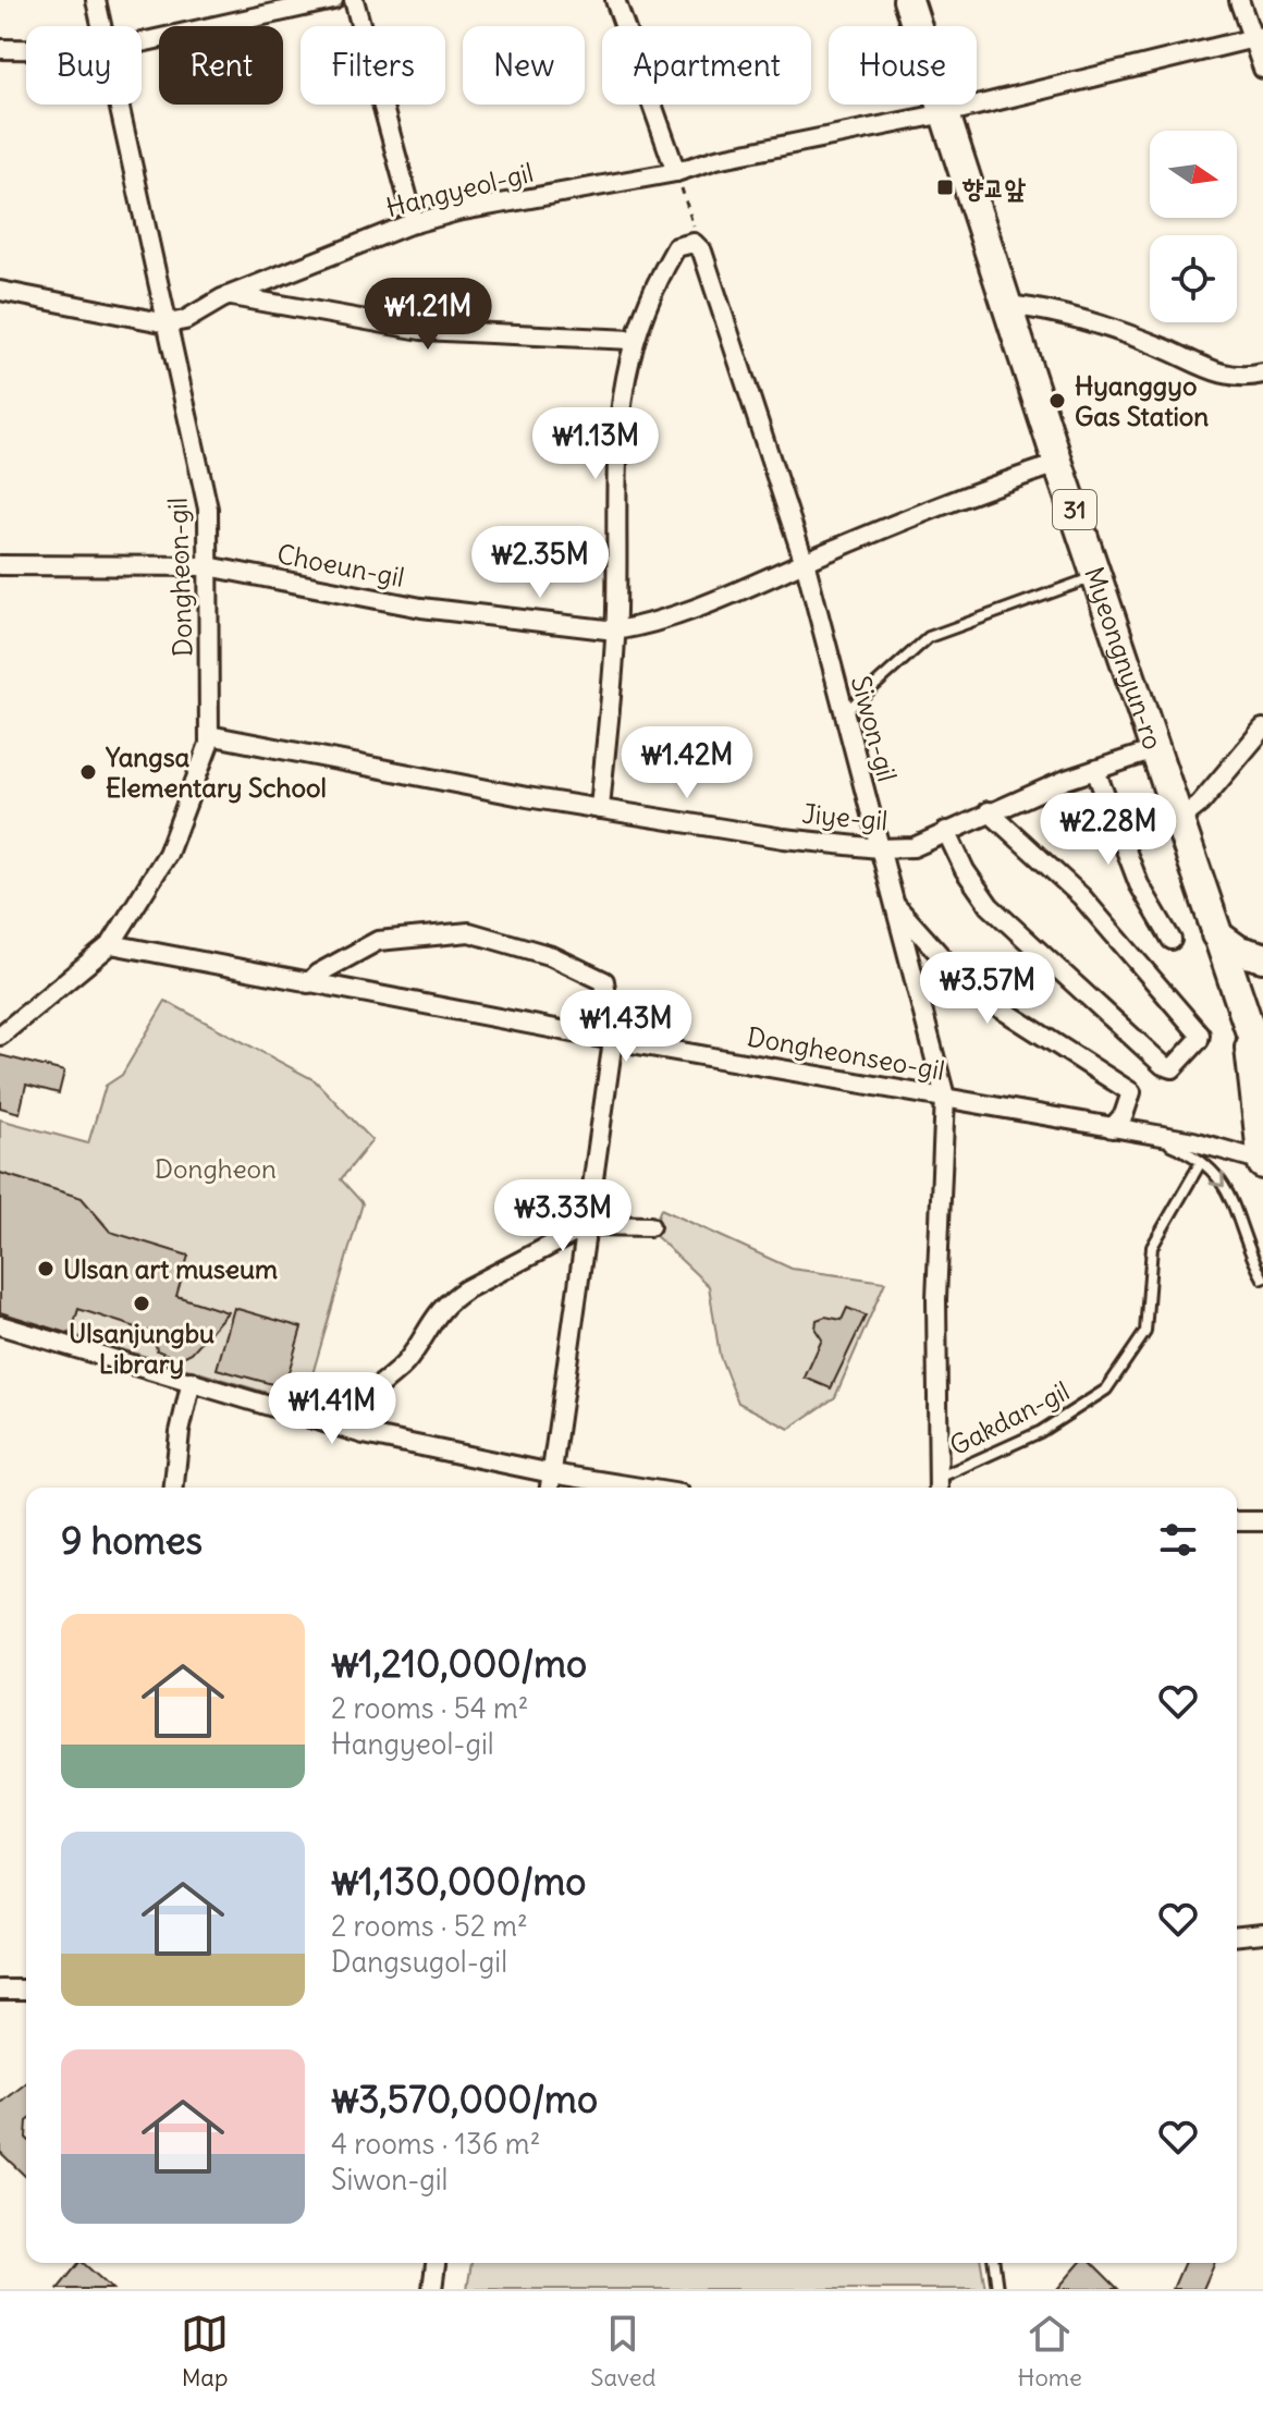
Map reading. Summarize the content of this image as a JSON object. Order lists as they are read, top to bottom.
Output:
{
  "streets": {
    "main road": ["31", "Myeongnyun-ro"],
    "street": [
      "Hangyeol-gil",
      "Choeun-gil",
      "Dongheon-gil",
      "Siwon-gil",
      "Jiye-gil",
      "Dongheonseo-gil"
    ],
    "lane": ["Gakdan-gil"]
  },
  "crossings": [
    ["Hangyeol-gil", "Dongheon-gil"],
    ["Hangyeol-gil", "Myeongnyun-ro"],
    ["Choeun-gil", "Dongheon-gil"],
    ["Choeun-gil", "Myeongnyun-ro"],
    ["Choeun-gil", "Siwon-gil"],
    ["Dongheon-gil", "Jiye-gil"],
    ["Dongheon-gil", "Dongheonseo-gil"],
    ["Myeongnyun-ro", "Jiye-gil"],
    ["Siwon-gil", "Jiye-gil"],
    ["Siwon-gil", "Dongheonseo-gil"],
    ["Siwon-gil", "Gakdan-gil"]
  ],
  "parks": ["Dongheon"],
  "places": {
    "transit": ["향교앞"],
    "other": [
      "Hyanggyo Gas Station",
      "Yangsa Elementary School",
      "Ulsan art museum",
      "Ulsanjungbu Library"
    ]
  },
  "north": "right",
  "page": {
    "chip": [
      "Buy",
      "Rent",
      "Filters",
      "New",
      "Apartment",
      "House"
    ],
    "price": [
      "₩1.21M",
      "₩1.13M",
      "₩2.35M",
      "₩1.42M",
      "₩2.28M",
      "₩3.57M",
      "₩1.43M",
      "₩3.33M",
      "₩1.41M"
    ],
    "heading": "9 homes",
    "list": [
      {
        "name": "₩1,210,000/mo",
        "note": "2 rooms · 54 m² · Hangyeol-gil"
      },
      {
        "name": "₩1,130,000/mo",
        "note": "2 rooms · 52 m² · Dangsugol-gil"
      },
      {
        "name": "₩3,570,000/mo",
        "note": "4 rooms · 136 m² · Siwon-gil"
      }
    ],
    "tabs": ["Map", "Saved", "Home"]
  }
}
